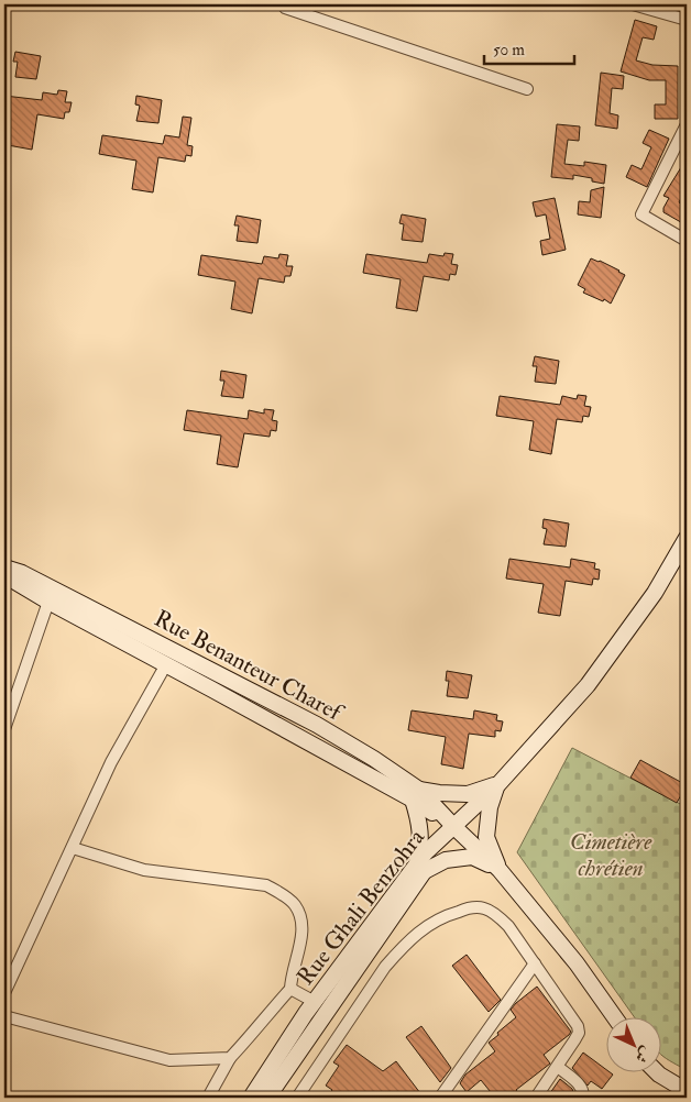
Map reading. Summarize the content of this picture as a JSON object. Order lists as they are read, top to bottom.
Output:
{
  "streets": {
    "main road": ["Rue Benanteur Charef", "Rue Ghali Benzohra"]
  },
  "crossings": [
    ["Rue Benanteur Charef", "Rue Ghali Benzohra"]
  ],
  "parks": ["Cimetière chrétien"],
  "scale_bar": "50 m",
  "north": "bottom right"
}
